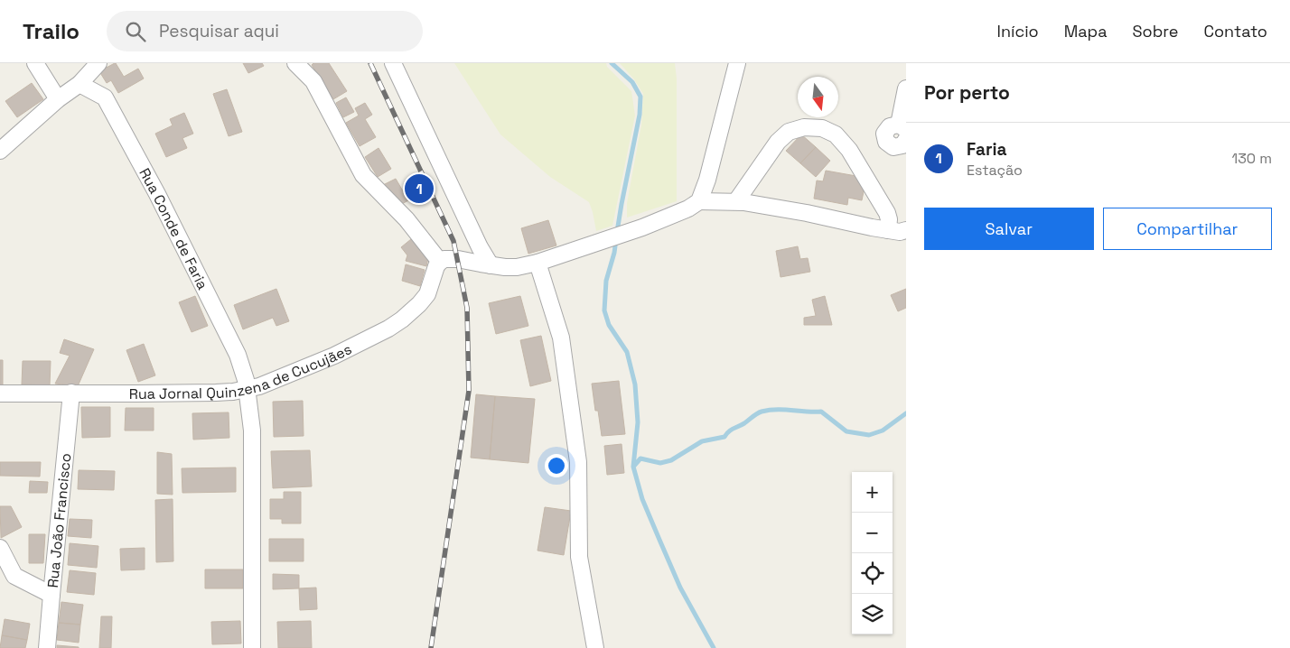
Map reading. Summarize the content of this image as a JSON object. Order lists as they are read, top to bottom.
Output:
{
  "streets": {
    "street": ["Rua Conde de Faria", "Rua Jornal Quinzena de Cucujães", "Rua João Francisco"]
  },
  "crossings": [
    ["Rua Conde de Faria", "Rua Jornal Quinzena de Cucujães"],
    ["Rua Jornal Quinzena de Cucujães", "Rua João Francisco"]
  ],
  "north": "bottom",
  "page": {
    "header": "Trailo",
    "search": "Pesquisar aqui",
    "nav": [
      "Início",
      "Mapa",
      "Sobre",
      "Contato"
    ],
    "heading": "Por perto",
    "list": [
      {
        "mark": "1",
        "name": "Faria",
        "note": "Estação",
        "value": "130 m"
      }
    ],
    "pins": "1",
    "buttons": ["Salvar", "Compartilhar"],
    "map_buttons": ["+", "−"]
  }
}
